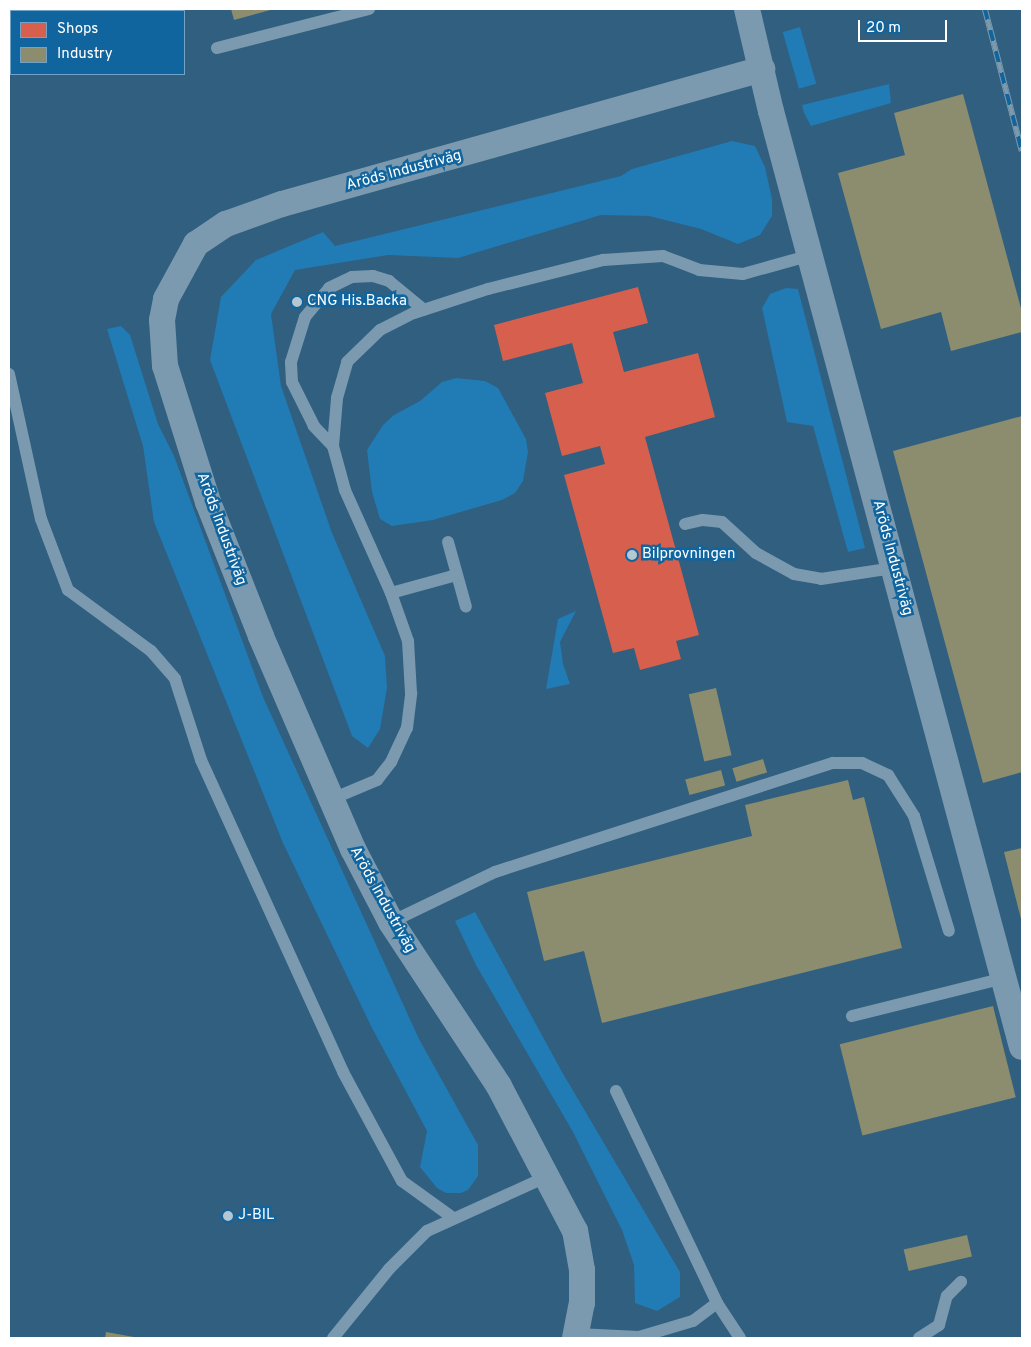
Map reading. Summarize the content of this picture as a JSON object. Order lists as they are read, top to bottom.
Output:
{
  "streets": {
    "street": ["Aröds Industriväg"]
  },
  "places": ["CNG His.Backa", "Bilprovningen", "J-BIL"],
  "legend": ["Shops", "Industry"],
  "scale_bar": "20 m"
}
